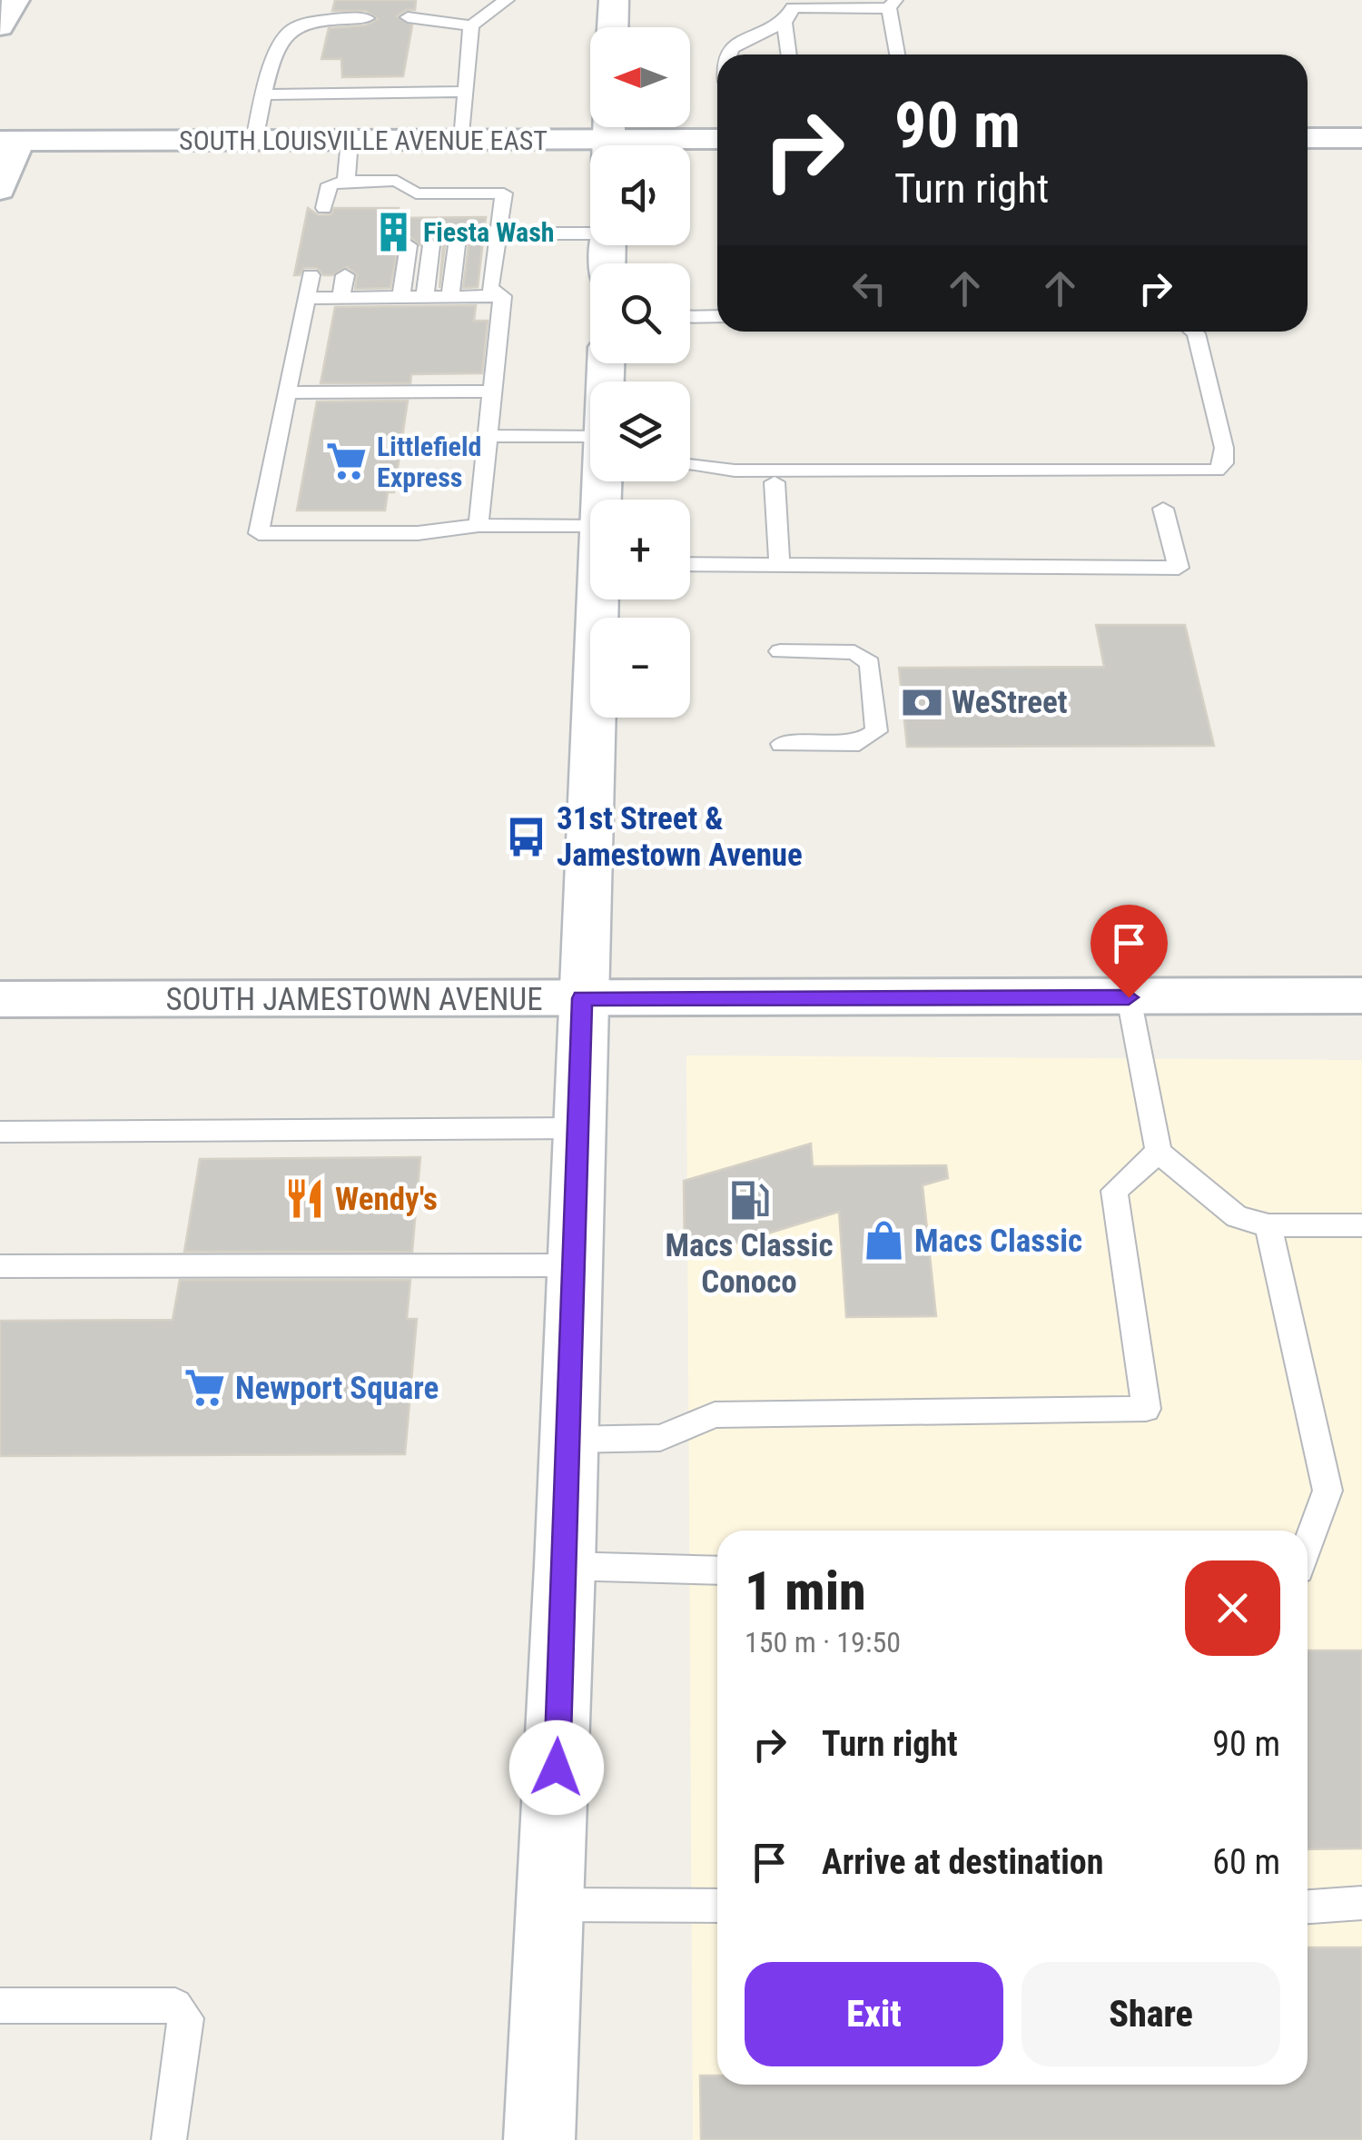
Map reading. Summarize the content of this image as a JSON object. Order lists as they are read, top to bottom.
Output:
{
  "streets": {
    "street": ["SOUTH LOUISVILLE AVENUE EAST", "SOUTH JAMESTOWN AVENUE"]
  },
  "places": {
    "building": ["Fiesta Wash"],
    "supermarket": ["Littlefield Express", "Newport Square"],
    "bank": ["WeStreet"],
    "bus stop": ["31st Street & Jamestown Avenue"],
    "restaurant": ["Wendy's"],
    "fuel station": ["Macs Classic Conoco"],
    "shop": ["Macs Classic"]
  },
  "north": "left",
  "page": {
    "map_buttons": ["+", "−"],
    "turn": ["90 m", "Turn right"],
    "heading": ["1 min", "150 m · 19:50"],
    "list": [
      {
        "name": "Turn right",
        "value": "90 m"
      },
      {
        "name": "Arrive at destination",
        "value": "60 m"
      }
    ],
    "buttons": ["Exit", "Share"]
  }
}
